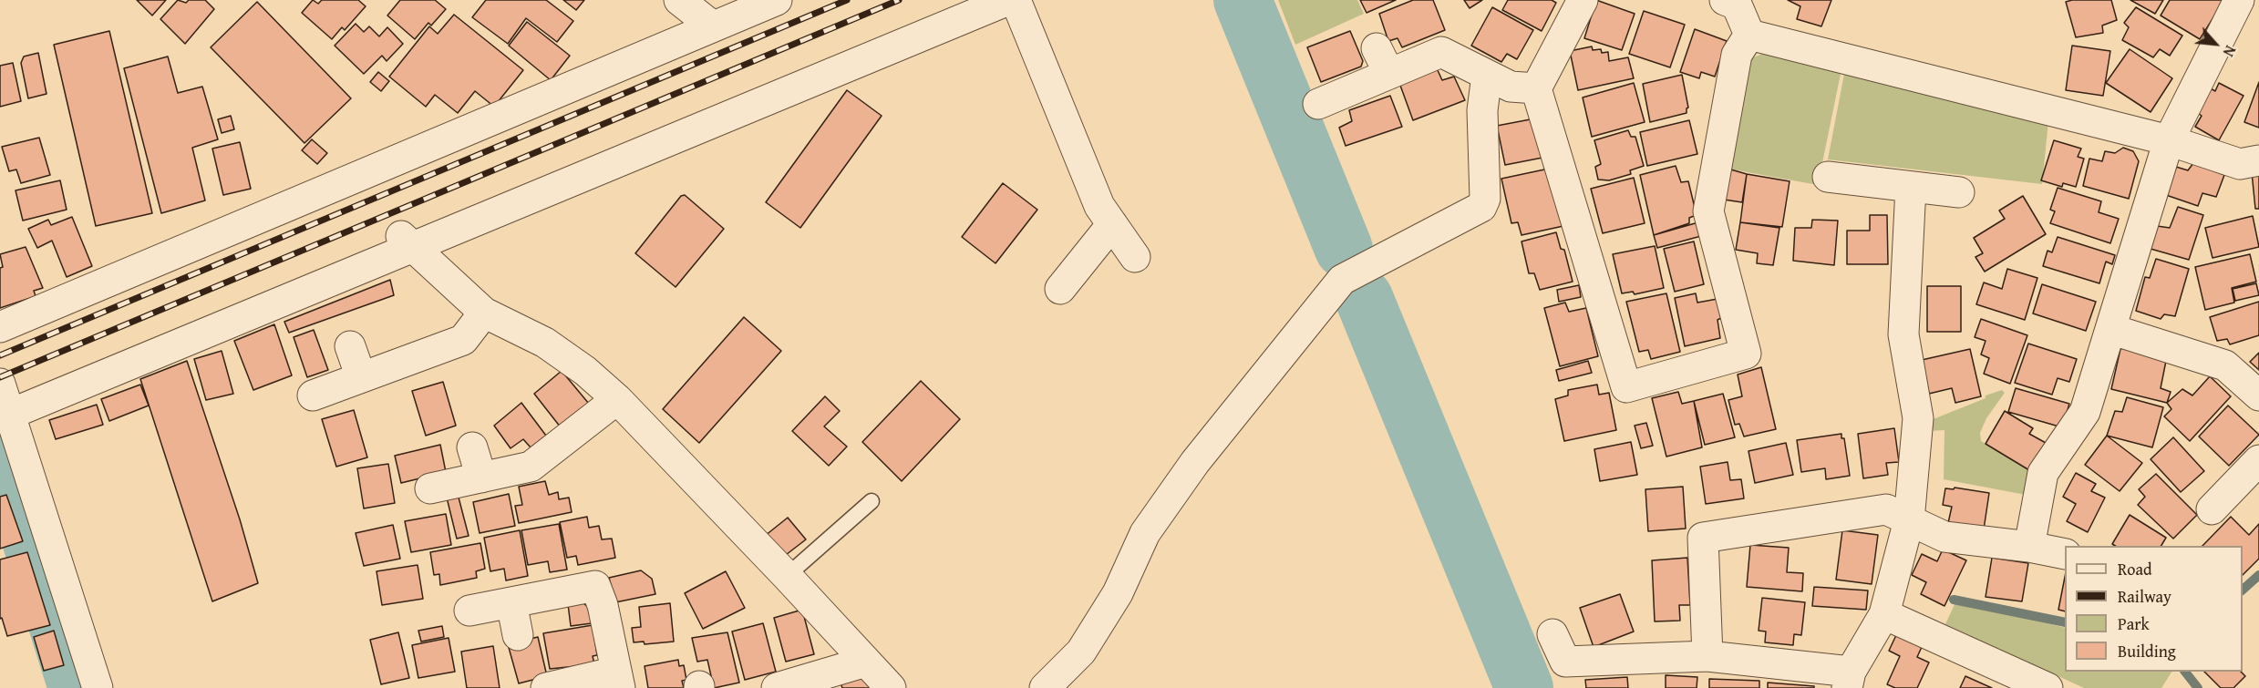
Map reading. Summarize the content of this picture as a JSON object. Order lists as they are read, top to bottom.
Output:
{
  "legend": [
    "Road",
    "Railway",
    "Park",
    "Building"
  ],
  "north": "bottom right"
}
